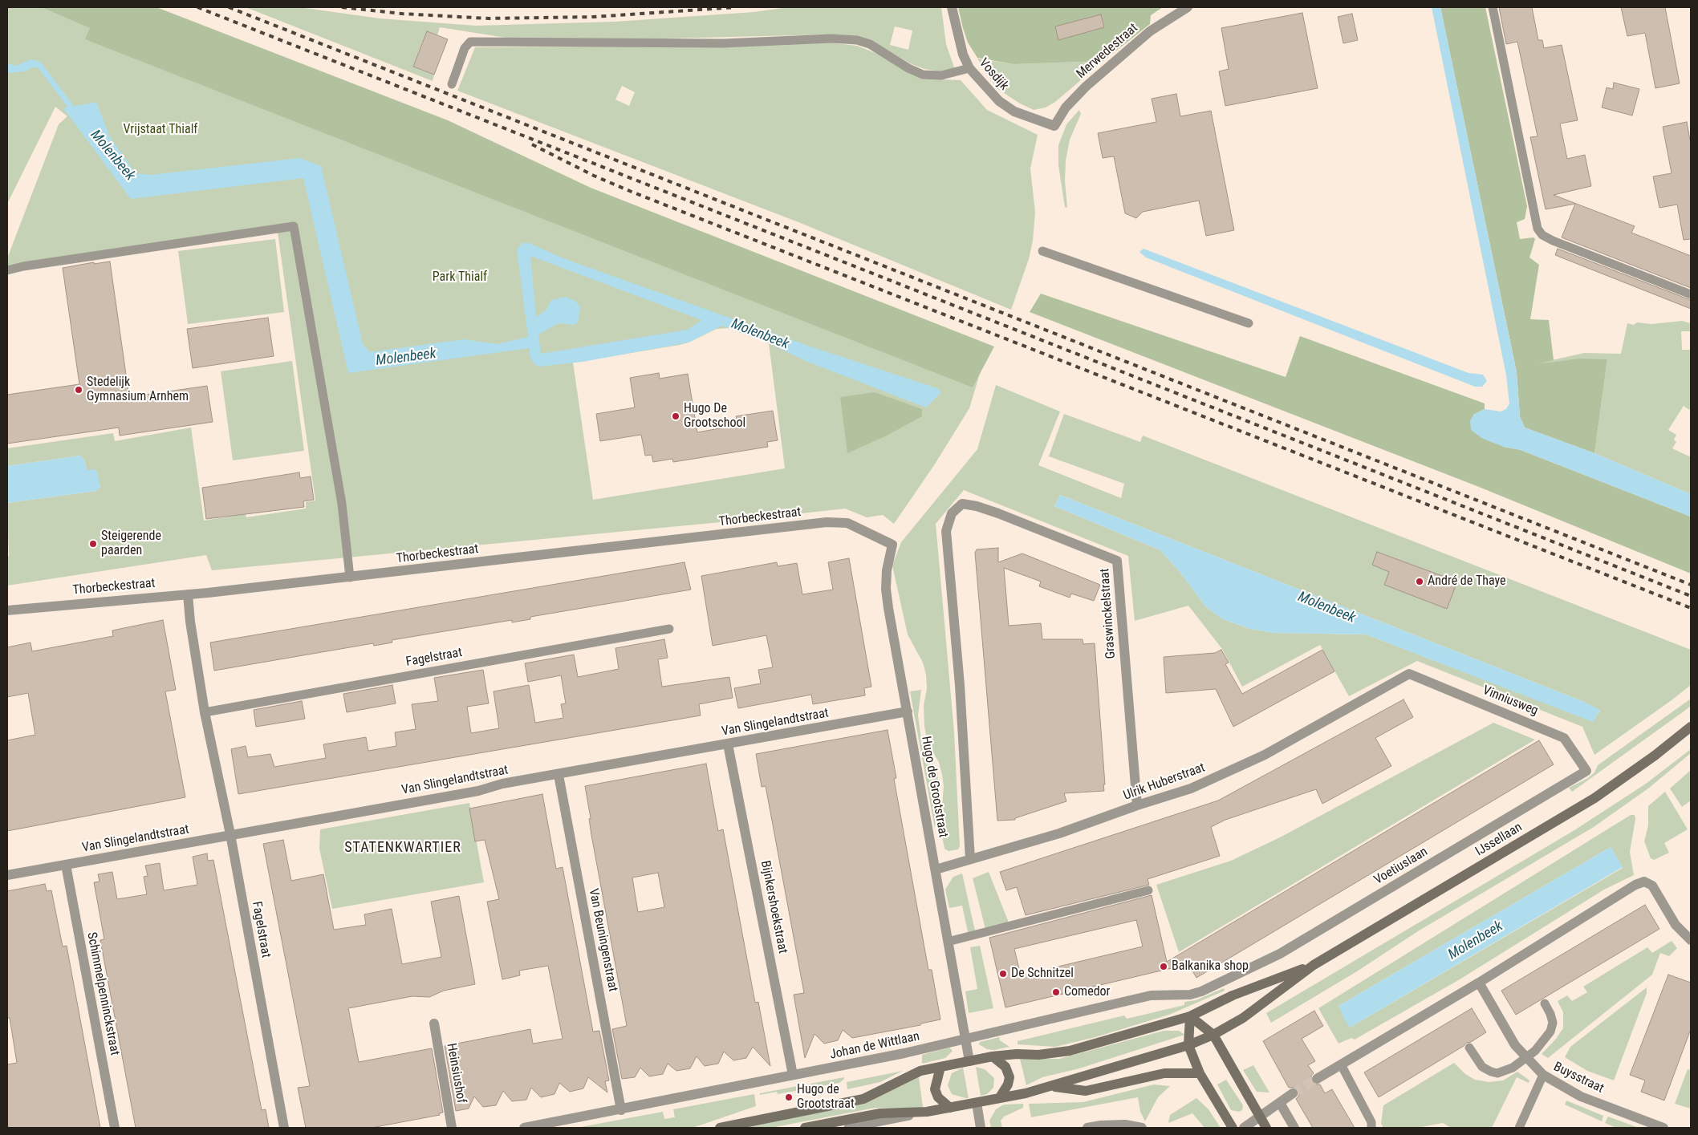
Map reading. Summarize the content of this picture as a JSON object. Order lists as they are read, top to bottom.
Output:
{
  "streets": {
    "main road": ["IJssellaan"],
    "street": [
      "Merwedestraat",
      "Vosdijk",
      "Thorbeckestraat",
      "Graswinckelstraat",
      "Fagelstraat",
      "Vinniusweg",
      "Van Slingelandtstraat",
      "Ulrik Huberstraat",
      "Hugo de Grootstraat",
      "Voetiuslaan",
      "Bijnkershoekstraat",
      "Van Beuningenstraat",
      "Schimmelpenninckstraat",
      "Johan de Wittlaan",
      "Heinsiushof",
      "Buysstraat"
    ]
  },
  "crossings": [
    ["Merwedestraat", "Vosdijk"],
    ["Thorbeckestraat", "Fagelstraat"],
    ["Thorbeckestraat", "Hugo de Grootstraat"],
    ["Graswinckelstraat", "Ulrik Huberstraat"],
    ["Graswinckelstraat", "Hugo de Grootstraat"],
    ["Fagelstraat", "Van Slingelandtstraat"],
    ["Vinniusweg", "Ulrik Huberstraat"],
    ["Vinniusweg", "Voetiuslaan"],
    ["Van Slingelandtstraat", "Hugo de Grootstraat"],
    ["Van Slingelandtstraat", "Bijnkershoekstraat"],
    ["Van Slingelandtstraat", "Van Beuningenstraat"],
    ["Van Slingelandtstraat", "Schimmelpenninckstraat"],
    ["Ulrik Huberstraat", "Hugo de Grootstraat"],
    ["Hugo de Grootstraat", "Johan de Wittlaan"],
    ["Voetiuslaan", "Johan de Wittlaan"],
    ["Bijnkershoekstraat", "Johan de Wittlaan"],
    ["Van Beuningenstraat", "Johan de Wittlaan"]
  ],
  "districts": ["STATENKWARTIER"],
  "water": ["Molenbeek"],
  "parks": ["Vrijstaat Thialf", "Park Thialf"],
  "places": [
    "Stedelijk Gymnasium Arnhem",
    "Hugo De Grootschool",
    "Steigerende paarden",
    "André de Thaye",
    "Balkanika shop",
    "De Schnitzel",
    "Comedor",
    "Hugo de Grootstraat"
  ]
}
